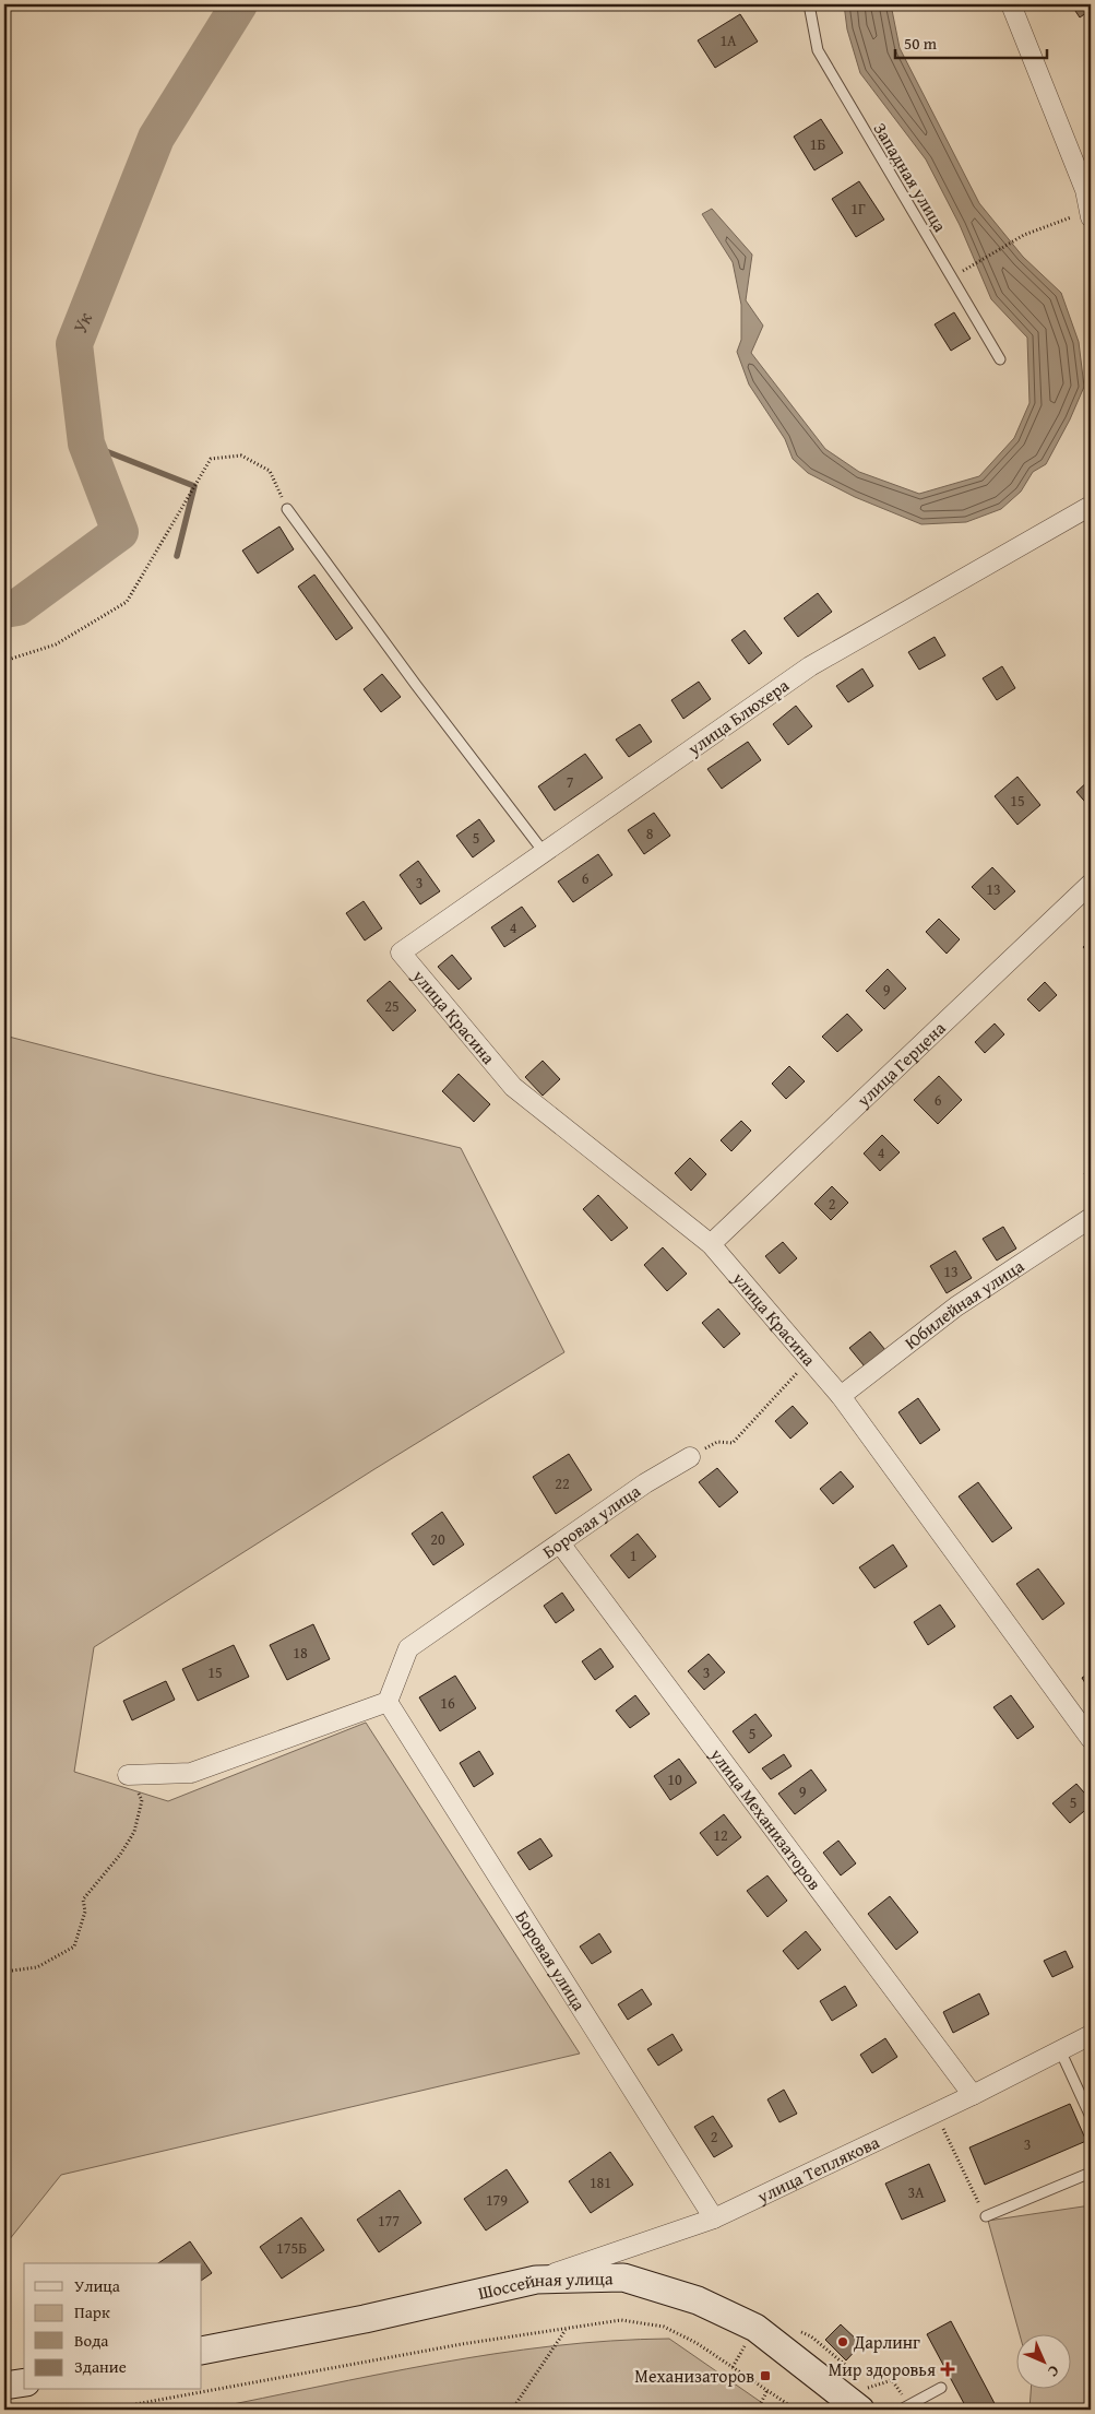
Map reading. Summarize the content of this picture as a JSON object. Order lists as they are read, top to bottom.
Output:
{
  "streets": {
    "main road": ["Шоссейная улица"],
    "street": [
      "улица Блюхера",
      "улица Красина",
      "улица Герцена",
      "Юбилейная улица",
      "Боровая улица",
      "улица Механизаторов",
      "улица Теплякова"
    ],
    "lane": ["Западная улица"]
  },
  "crossings": [
    ["улица Блюхера", "улица Красина"],
    ["улица Красина", "улица Герцена"],
    ["улица Красина", "Юбилейная улица"],
    ["Боровая улица", "улица Механизаторов"],
    ["Боровая улица", "улица Теплякова"],
    ["улица Механизаторов", "улица Теплякова"],
    ["улица Теплякова", "Шоссейная улица"]
  ],
  "water": ["Ук"],
  "places": {
    "other": ["Дарлинг"],
    "health": ["Мир здоровья"],
    "transit": ["Механизаторов"]
  },
  "house_numbers": [
    "1А",
    "1Б",
    "1Г",
    "7",
    "15",
    "8",
    "5",
    "6",
    "3",
    "13",
    "4",
    "9",
    "25",
    "6",
    "4",
    "2",
    "13",
    "22",
    "20",
    "1",
    "18",
    "15",
    "3",
    "16",
    "5",
    "10",
    "9",
    "5",
    "12",
    "2",
    "3",
    "181",
    "3А",
    "179",
    "177",
    "175Б"
  ],
  "legend": [
    "Улица",
    "Парк",
    "Вода",
    "Здание"
  ],
  "scale_bar": "50 m",
  "north": "bottom right"
}
